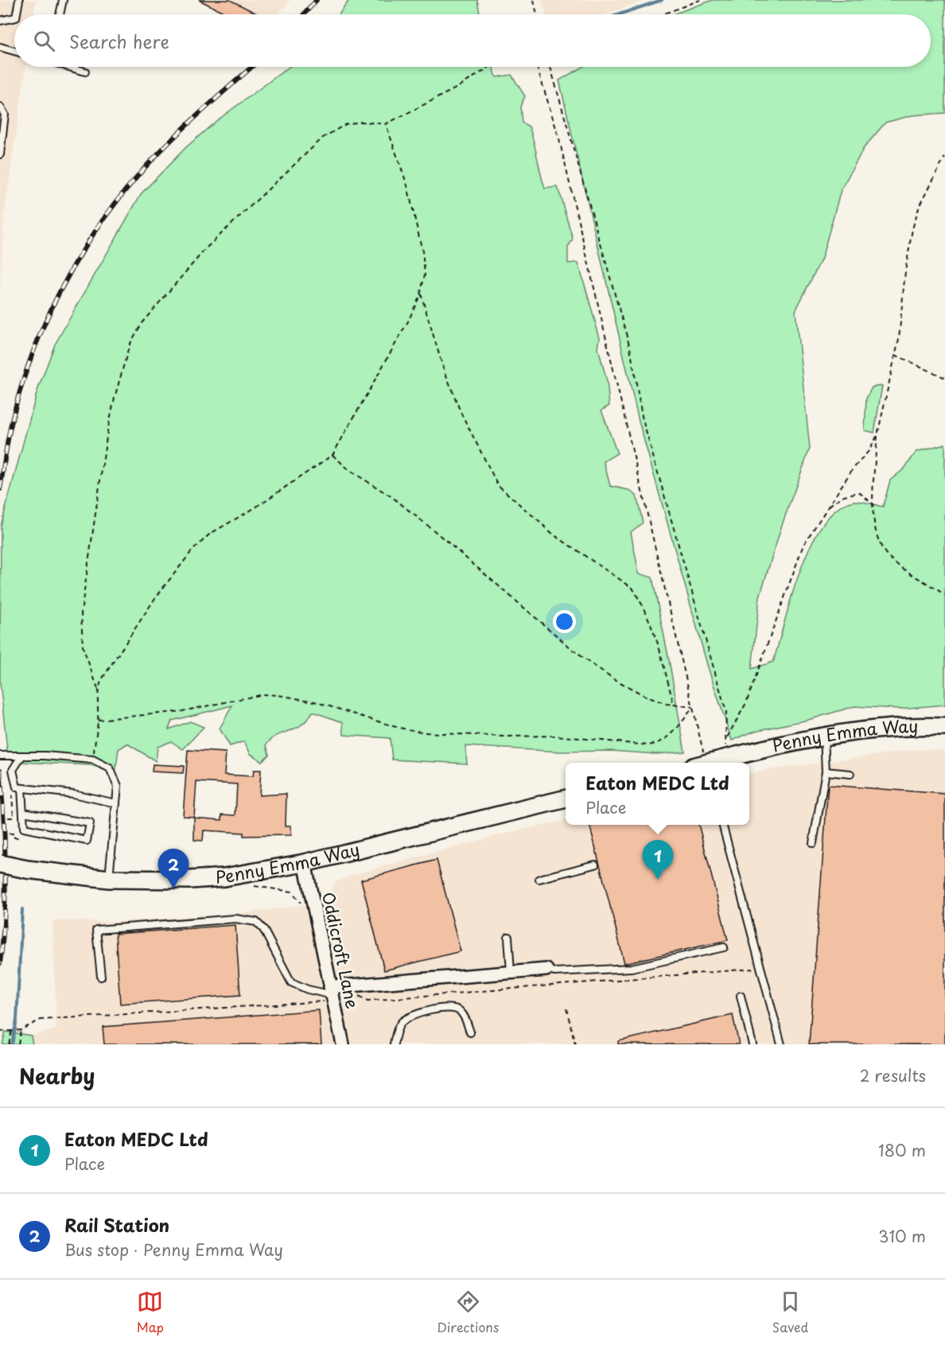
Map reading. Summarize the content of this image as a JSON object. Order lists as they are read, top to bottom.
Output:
{
  "streets": {
    "main road": ["Penny Emma Way"],
    "street": ["Oddicroft Lane"]
  },
  "crossings": [
    ["Penny Emma Way", "Oddicroft Lane"]
  ],
  "page": {
    "search": "Search here",
    "popup": ["Eaton MEDC Ltd", "Place"],
    "pins": ["1", "2"],
    "heading": ["Nearby", "2 results"],
    "list": [
      {
        "mark": "1",
        "name": "Eaton MEDC Ltd",
        "note": "Place",
        "value": "180 m"
      },
      {
        "mark": "2",
        "name": "Rail Station",
        "note": "Bus stop · Penny Emma Way",
        "value": "310 m"
      }
    ],
    "nav": ["Map", "Directions", "Saved"]
  }
}
